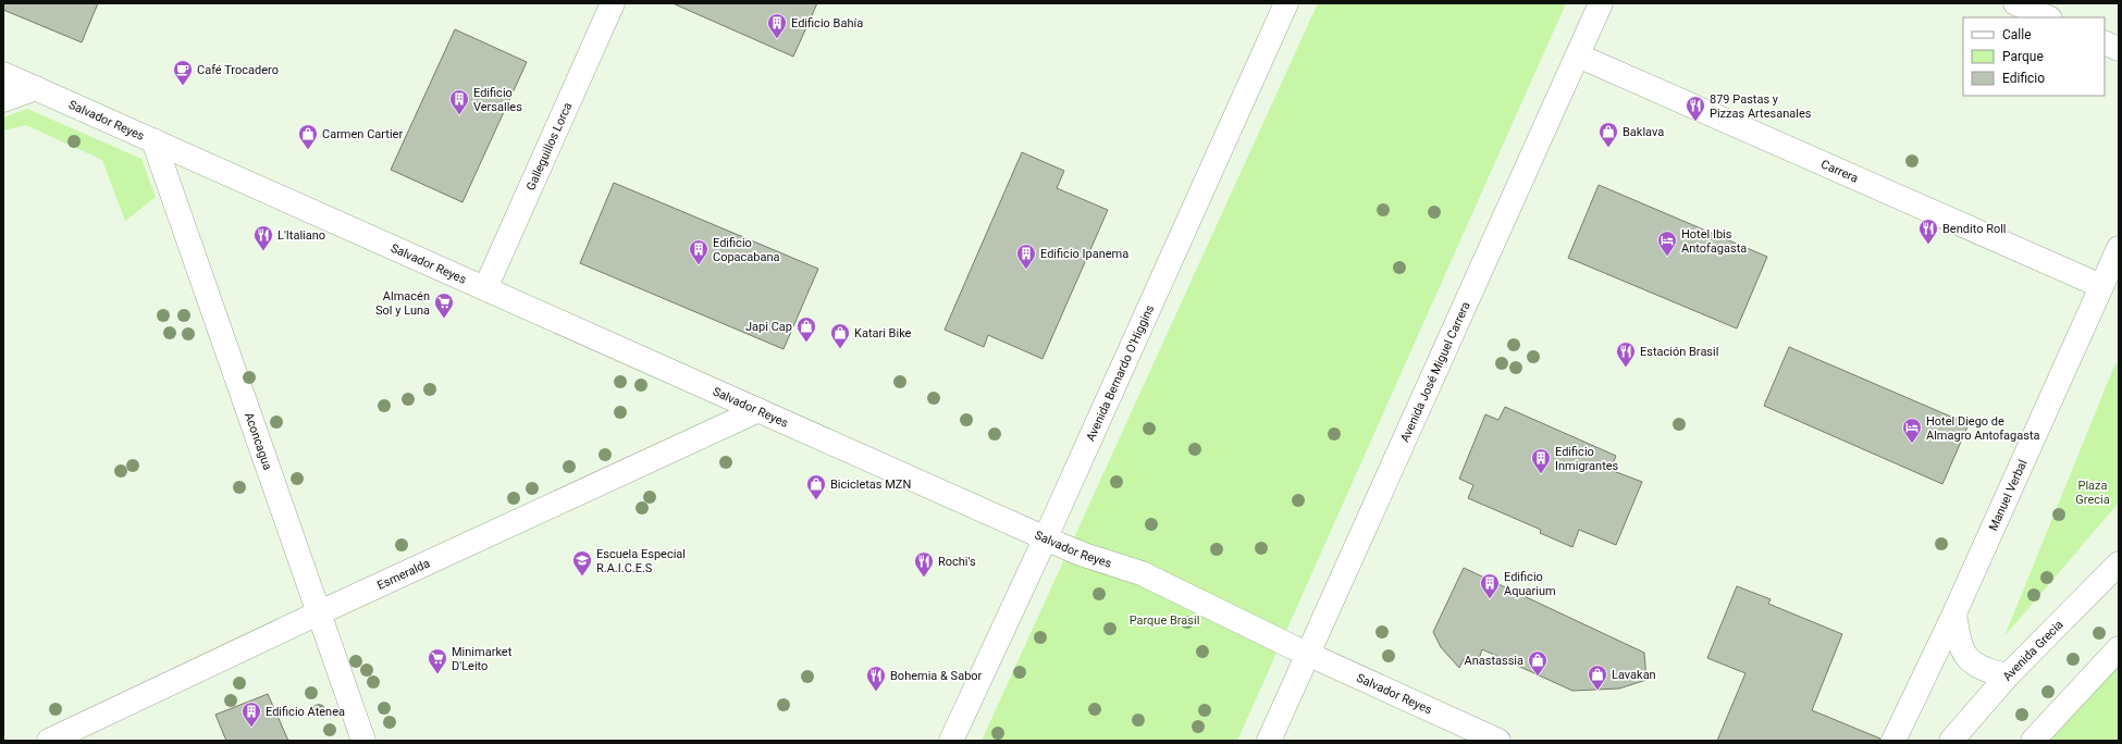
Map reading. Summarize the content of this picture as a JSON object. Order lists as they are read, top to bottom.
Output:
{
  "streets": {
    "main road": [
      "Salvador Reyes",
      "Galleguillos Lorca",
      "Carrera",
      "Avenida José Miguel Carrera",
      "Avenida Bernardo O'Higgins",
      "Aconcagua",
      "Manuel Verbal",
      "Esmeralda",
      "Avenida Grecia"
    ]
  },
  "crossings": [
    ["Salvador Reyes", "Galleguillos Lorca"],
    ["Salvador Reyes", "Avenida José Miguel Carrera"],
    ["Salvador Reyes", "Avenida Bernardo O'Higgins"],
    ["Salvador Reyes", "Aconcagua"],
    ["Salvador Reyes", "Esmeralda"],
    ["Carrera", "Avenida José Miguel Carrera"],
    ["Carrera", "Manuel Verbal"],
    ["Aconcagua", "Esmeralda"]
  ],
  "parks": ["Plaza Grecia", "Parque Brasil"],
  "places": {
    "building": [
      "Edificio Bahía",
      "Edificio Versalles",
      "Edificio Copacabana",
      "Edificio Ipanema",
      "Edificio Inmigrantes",
      "Edificio Aquarium",
      "Edificio Atenea"
    ],
    "cafe": ["Café Trocadero"],
    "restaurant": [
      "879 Pastas y Pizzas Artesanales",
      "Bendito Roll",
      "L'Italiano",
      "Estación Brasil",
      "Rochi's",
      "Bohemia & Sabor"
    ],
    "shop": [
      "Baklava",
      "Carmen Cartier",
      "Japi Cap",
      "Katari Bike",
      "Bicicletas MZN",
      "Anastassia",
      "Lavakan"
    ],
    "hotel": ["Hotel Ibis Antofagasta", "Hotel Diego de Almagro Antofagasta"],
    "supermarket": ["Almacén Sol y Luna", "Minimarket D'Leito"],
    "school or university": ["Escuela Especial R.A.I.C.E.S"]
  },
  "legend": ["Calle", "Parque", "Edificio"]
}
